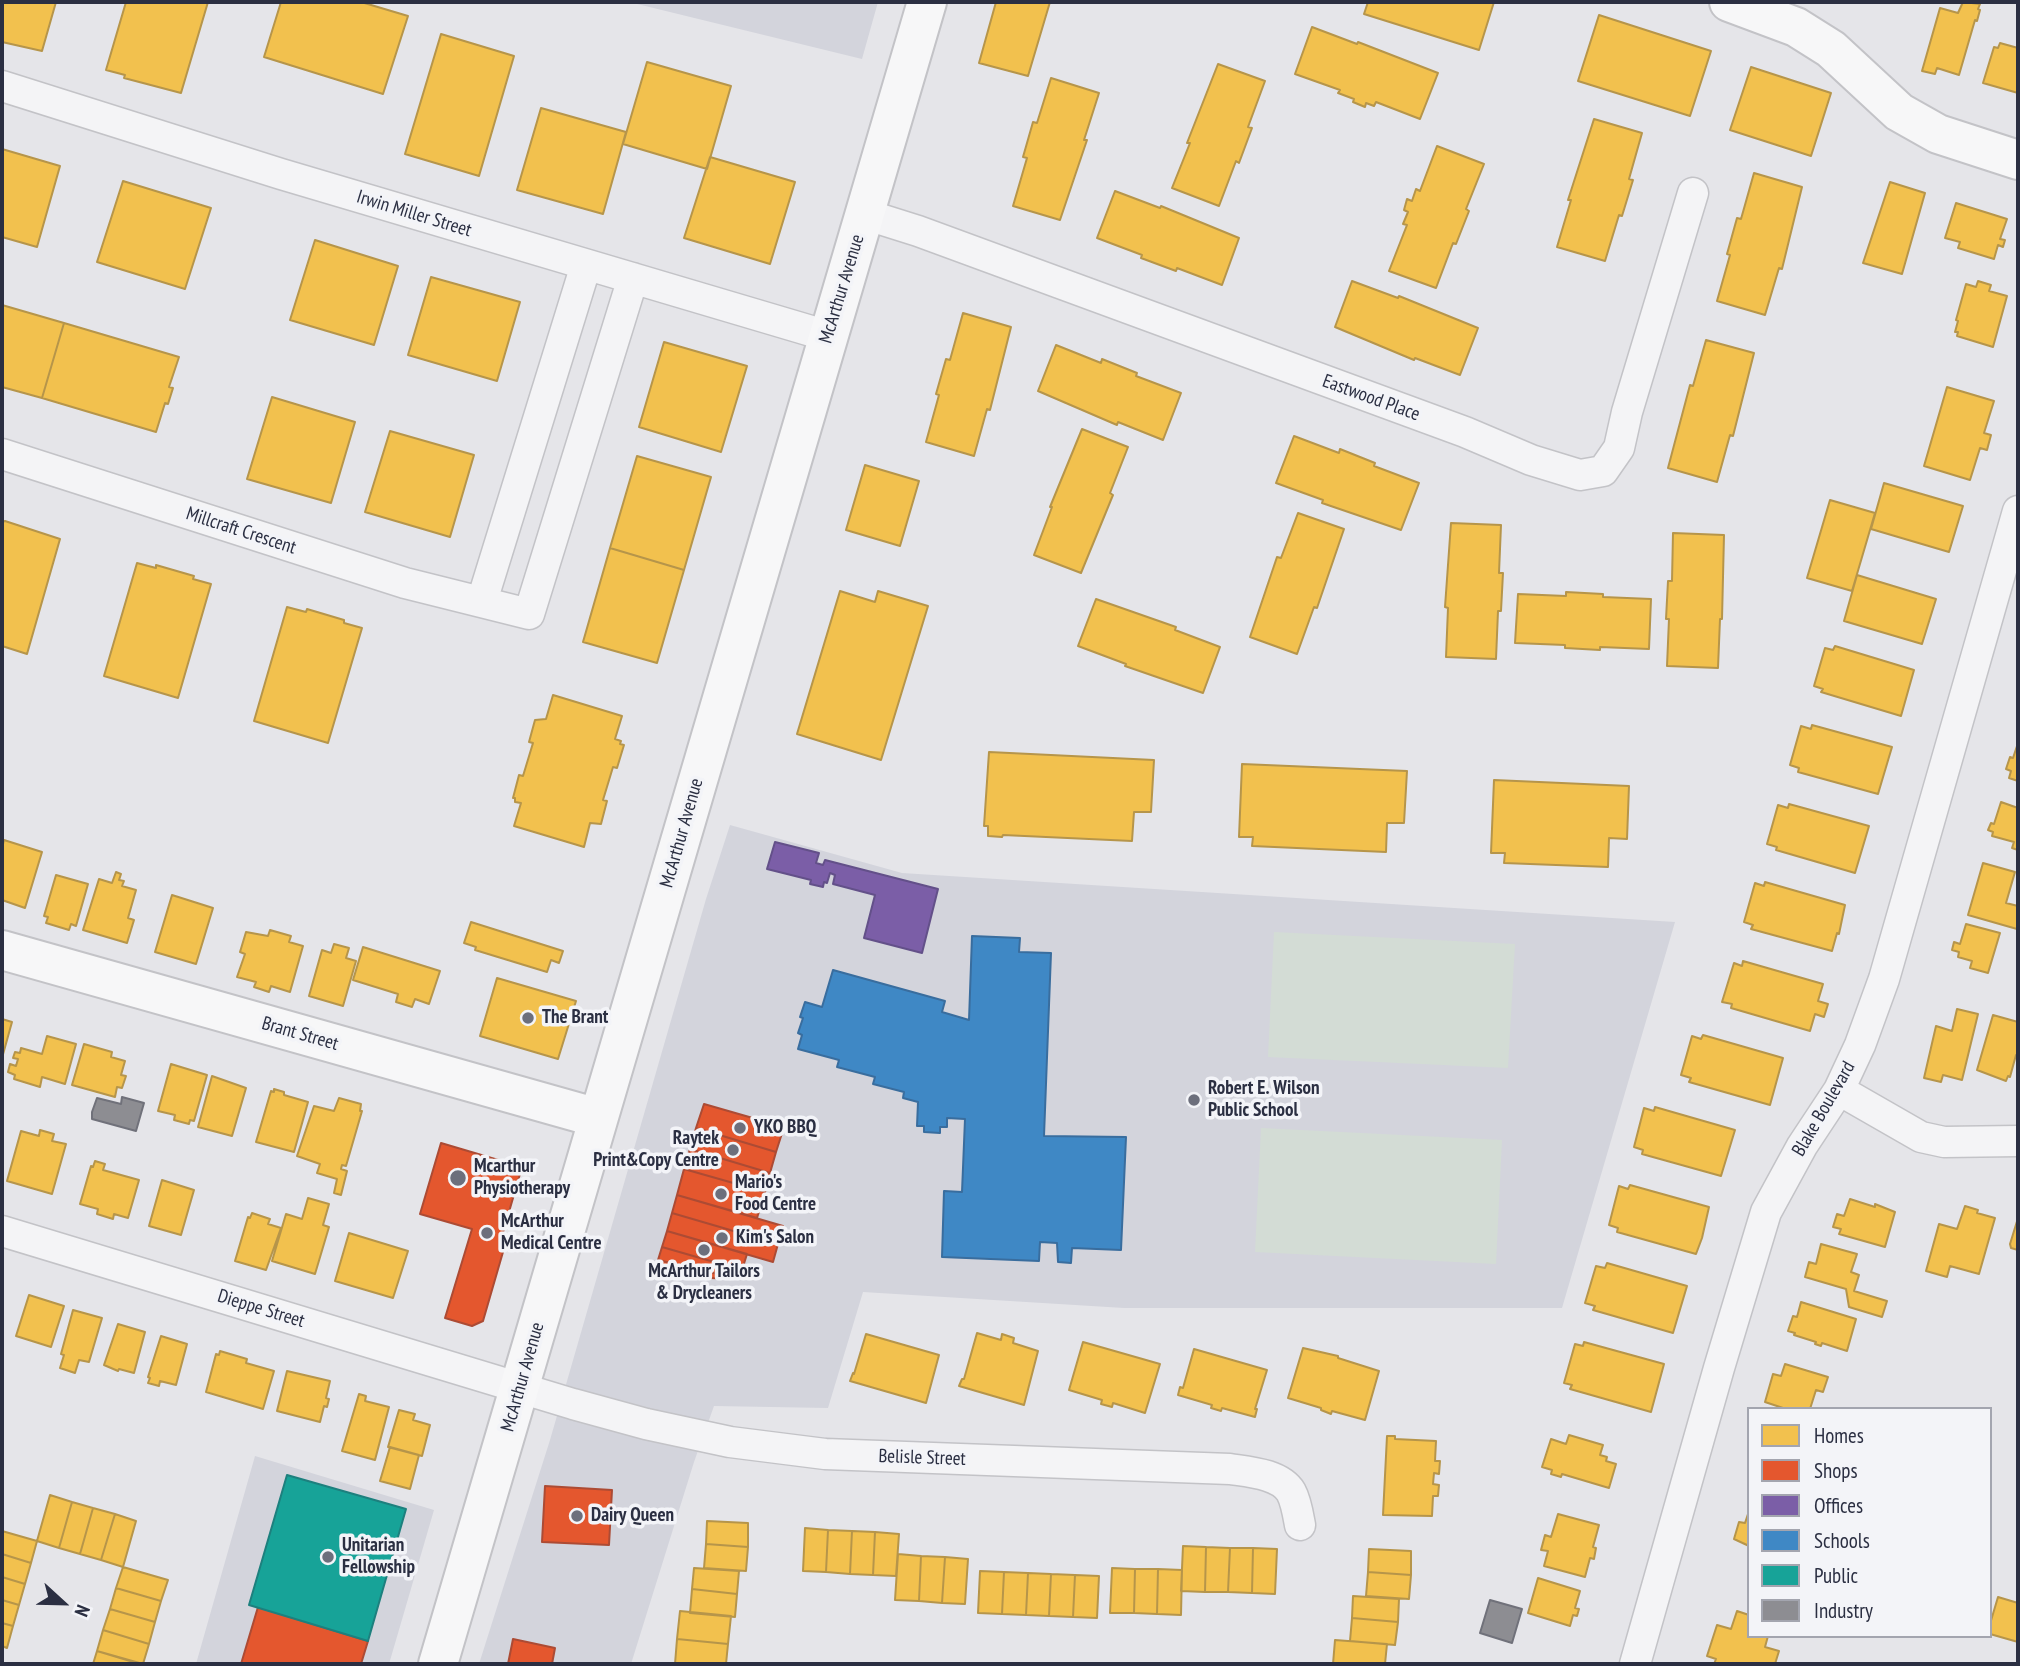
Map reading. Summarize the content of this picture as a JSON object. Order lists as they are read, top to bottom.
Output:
{
  "streets": {
    "main road": ["McArthur Avenue", "Brant Street"],
    "street": [
      "Irwin Miller Street",
      "Eastwood Place",
      "Millcraft Crescent",
      "Blake Boulevard",
      "Dieppe Street",
      "Belisle Street"
    ]
  },
  "crossings": [
    ["Irwin Miller Street", "McArthur Avenue"],
    ["Irwin Miller Street", "Millcraft Crescent"],
    ["McArthur Avenue", "Eastwood Place"],
    ["McArthur Avenue", "Brant Street"],
    ["McArthur Avenue", "Dieppe Street"],
    ["McArthur Avenue", "Belisle Street"],
    ["Dieppe Street", "Belisle Street"]
  ],
  "places": [
    "The Brant",
    "Robert E. Wilson Public School",
    "YKO BBQ",
    "Raytek Print&Copy Centre",
    "Mcarthur Physiotherapy",
    "Mario's Food Centre",
    "McArthur Medical Centre",
    "Kim's Salon",
    "McArthur Tailors & Drycleaners",
    "Dairy Queen",
    "Unitarian Fellowship"
  ],
  "legend": [
    "Homes",
    "Shops",
    "Offices",
    "Schools",
    "Public",
    "Industry"
  ],
  "north": "right"
}
